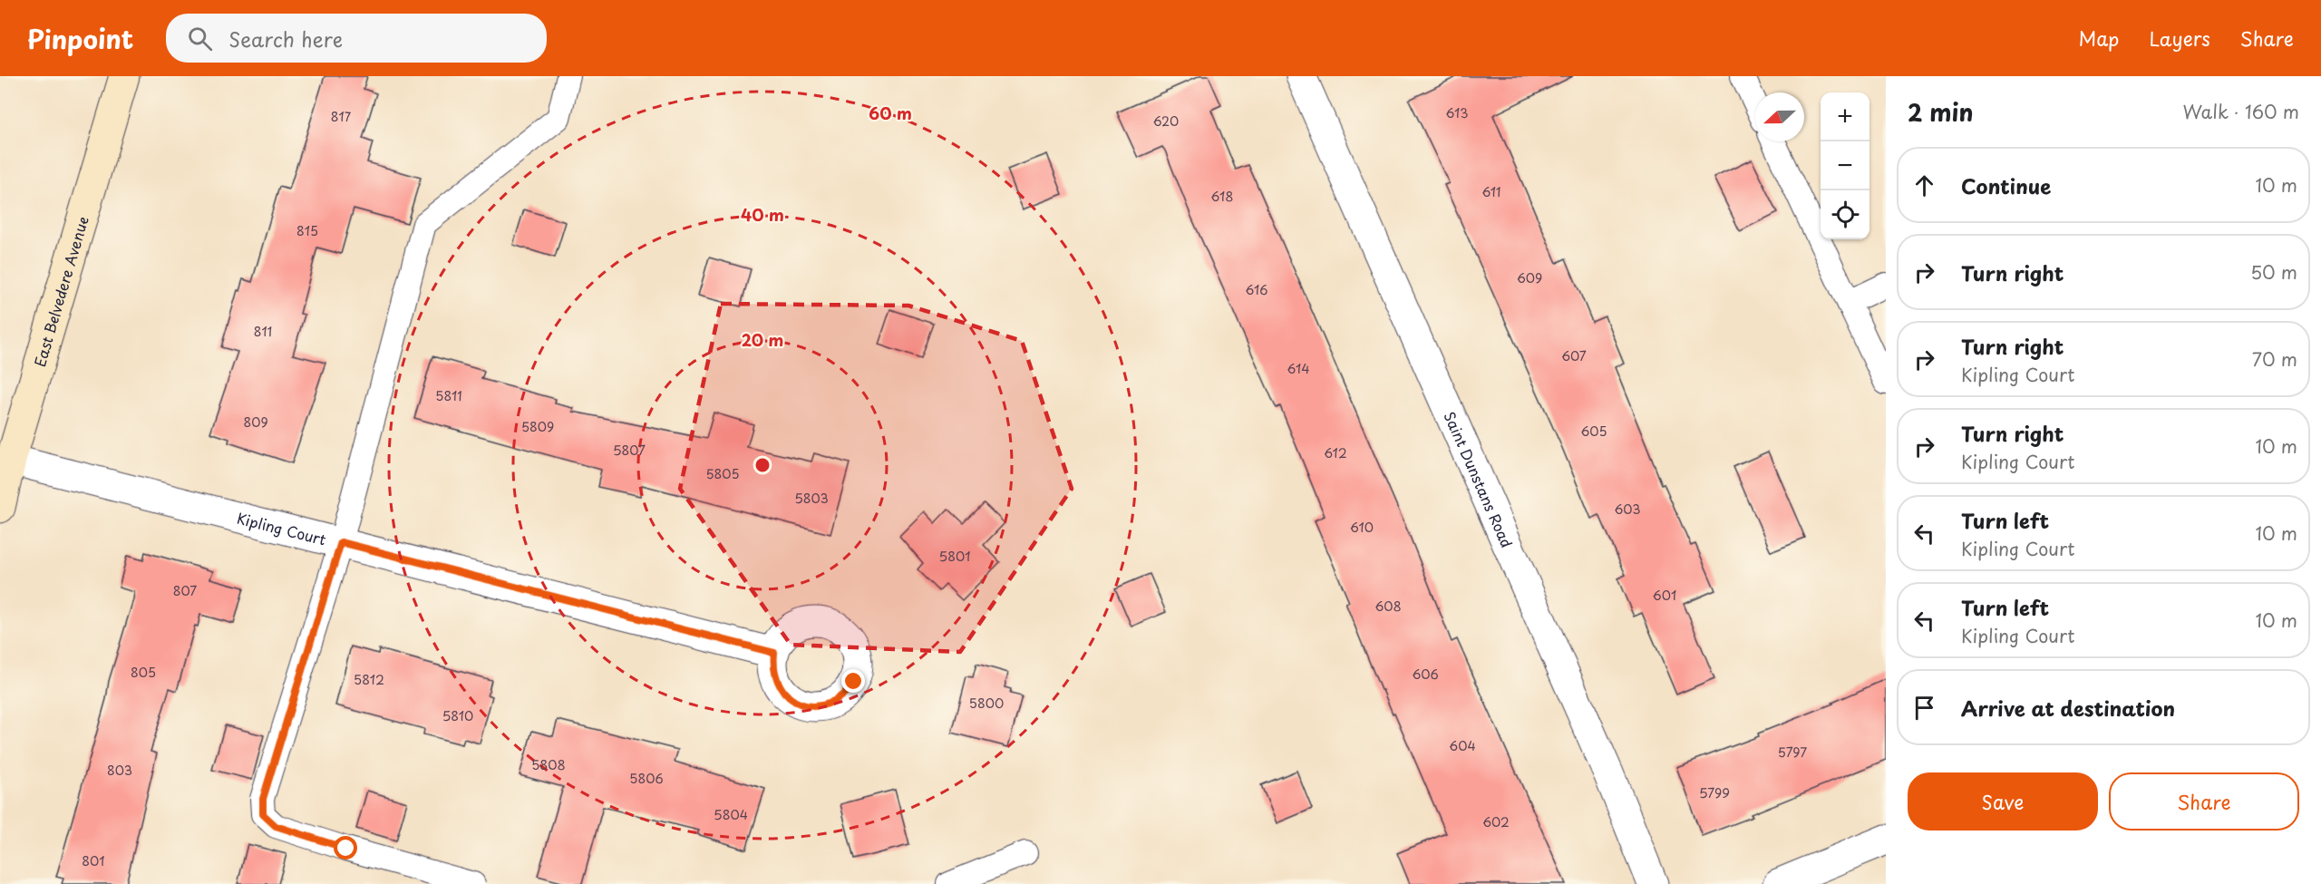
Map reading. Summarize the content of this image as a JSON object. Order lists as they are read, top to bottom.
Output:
{
  "streets": {
    "main road": ["East Belvedere Avenue"],
    "street": ["Saint Dunstans Road", "Kipling Court"]
  },
  "crossings": [
    ["East Belvedere Avenue", "Kipling Court"]
  ],
  "house_numbers": [
    "613",
    "817",
    "620",
    "611",
    "618",
    "815",
    "609",
    "616",
    "811",
    "607",
    "614",
    "5811",
    "809",
    "5809",
    "605",
    "5807",
    "612",
    "5805",
    "5803",
    "603",
    "610",
    "5801",
    "807",
    "601",
    "608",
    "805",
    "606",
    "5812",
    "5800",
    "5810",
    "604",
    "5797",
    "5808",
    "803",
    "5806",
    "5799",
    "5804",
    "602",
    "801"
  ],
  "north": "left",
  "page": {
    "header": "Pinpoint",
    "search": "Search here",
    "nav": ["Map", "Layers", "Share"],
    "heading": ["2 min", "Walk · 160 m"],
    "map_buttons": ["+", "−"],
    "list": [
      ["Continue", "10 m"],
      ["Turn right", "50 m"],
      ["Turn right", "Kipling Court", "70 m"],
      ["Turn right", "Kipling Court", "10 m"],
      ["Turn left", "Kipling Court", "10 m"],
      ["Turn left", "Kipling Court", "10 m"],
      "Arrive at destination"
    ],
    "buttons": ["Save", "Share"]
  },
  "rings": ["60 m", "40 m", "20 m"]
}
